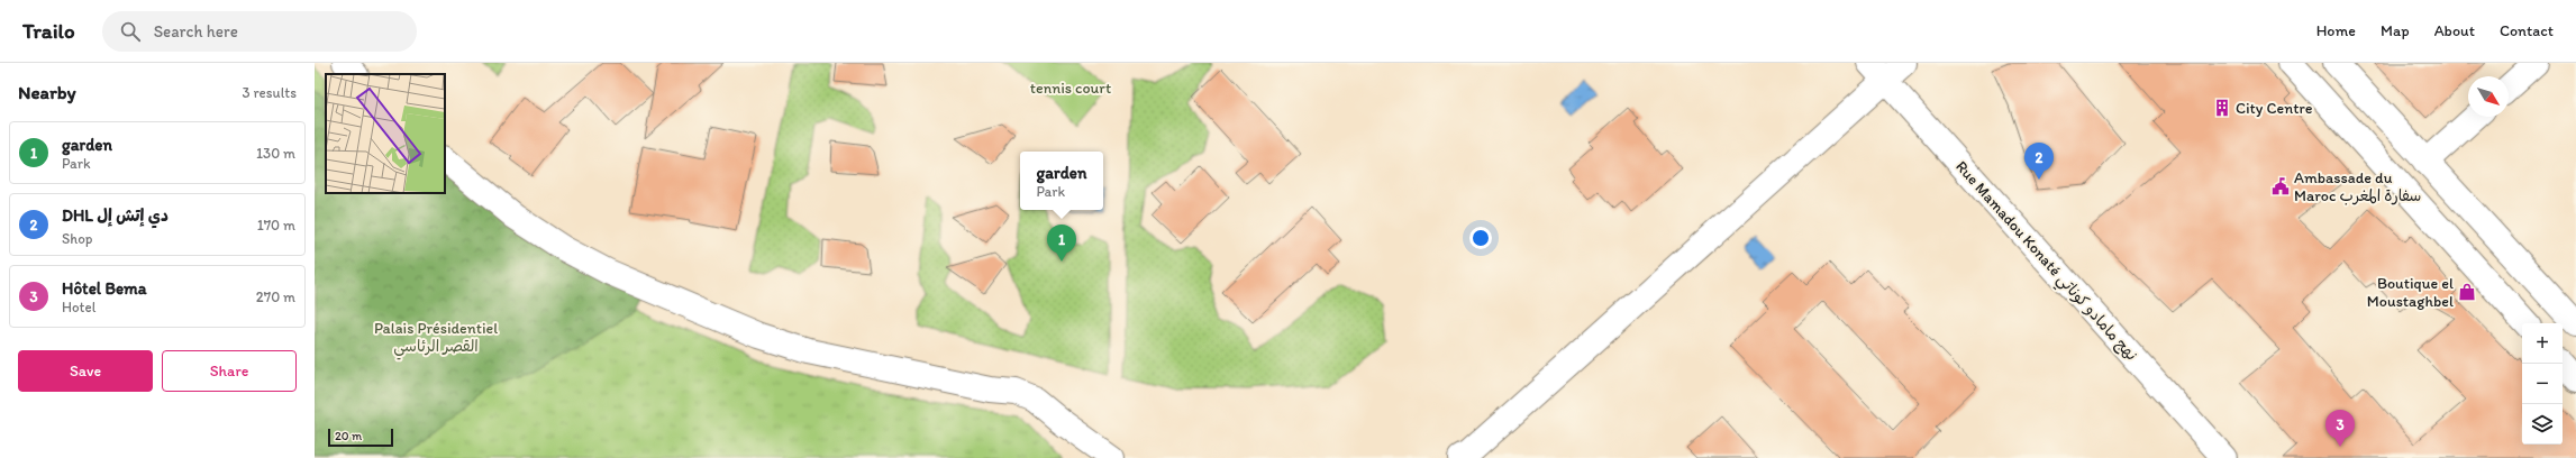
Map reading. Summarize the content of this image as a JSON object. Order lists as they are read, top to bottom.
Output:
{
  "streets": {
    "street": ["Rue Mamadou Konaté نهج مامادو كوناتي"]
  },
  "parks": ["tennis court", "Palais Présidentiel القصر الرئاسي"],
  "places": {
    "building": ["City Centre"],
    "public building": ["Ambassade du Maroc سفارة المغرب"],
    "shop": ["Boutique el Moustaghbel"]
  },
  "scale_bar": "20 m",
  "north": "bottom right",
  "page": {
    "header": "Trailo",
    "search": "Search here",
    "nav": [
      "Home",
      "Map",
      "About",
      "Contact"
    ],
    "heading": ["Nearby", "3 results"],
    "list": [
      {
        "mark": "1",
        "name": "garden",
        "note": "Park",
        "value": "130 m"
      },
      {
        "mark": "2",
        "name": "DHL دي إتش إل",
        "note": "Shop",
        "value": "170 m"
      },
      {
        "mark": "3",
        "name": "Hôtel Bema",
        "note": "Hotel",
        "value": "270 m"
      }
    ],
    "pins": ["2", "1", "3"],
    "popup": ["garden", "Park"],
    "map_buttons": ["+", "−"],
    "buttons": ["Save", "Share"],
    "scale": "20 m"
  }
}
